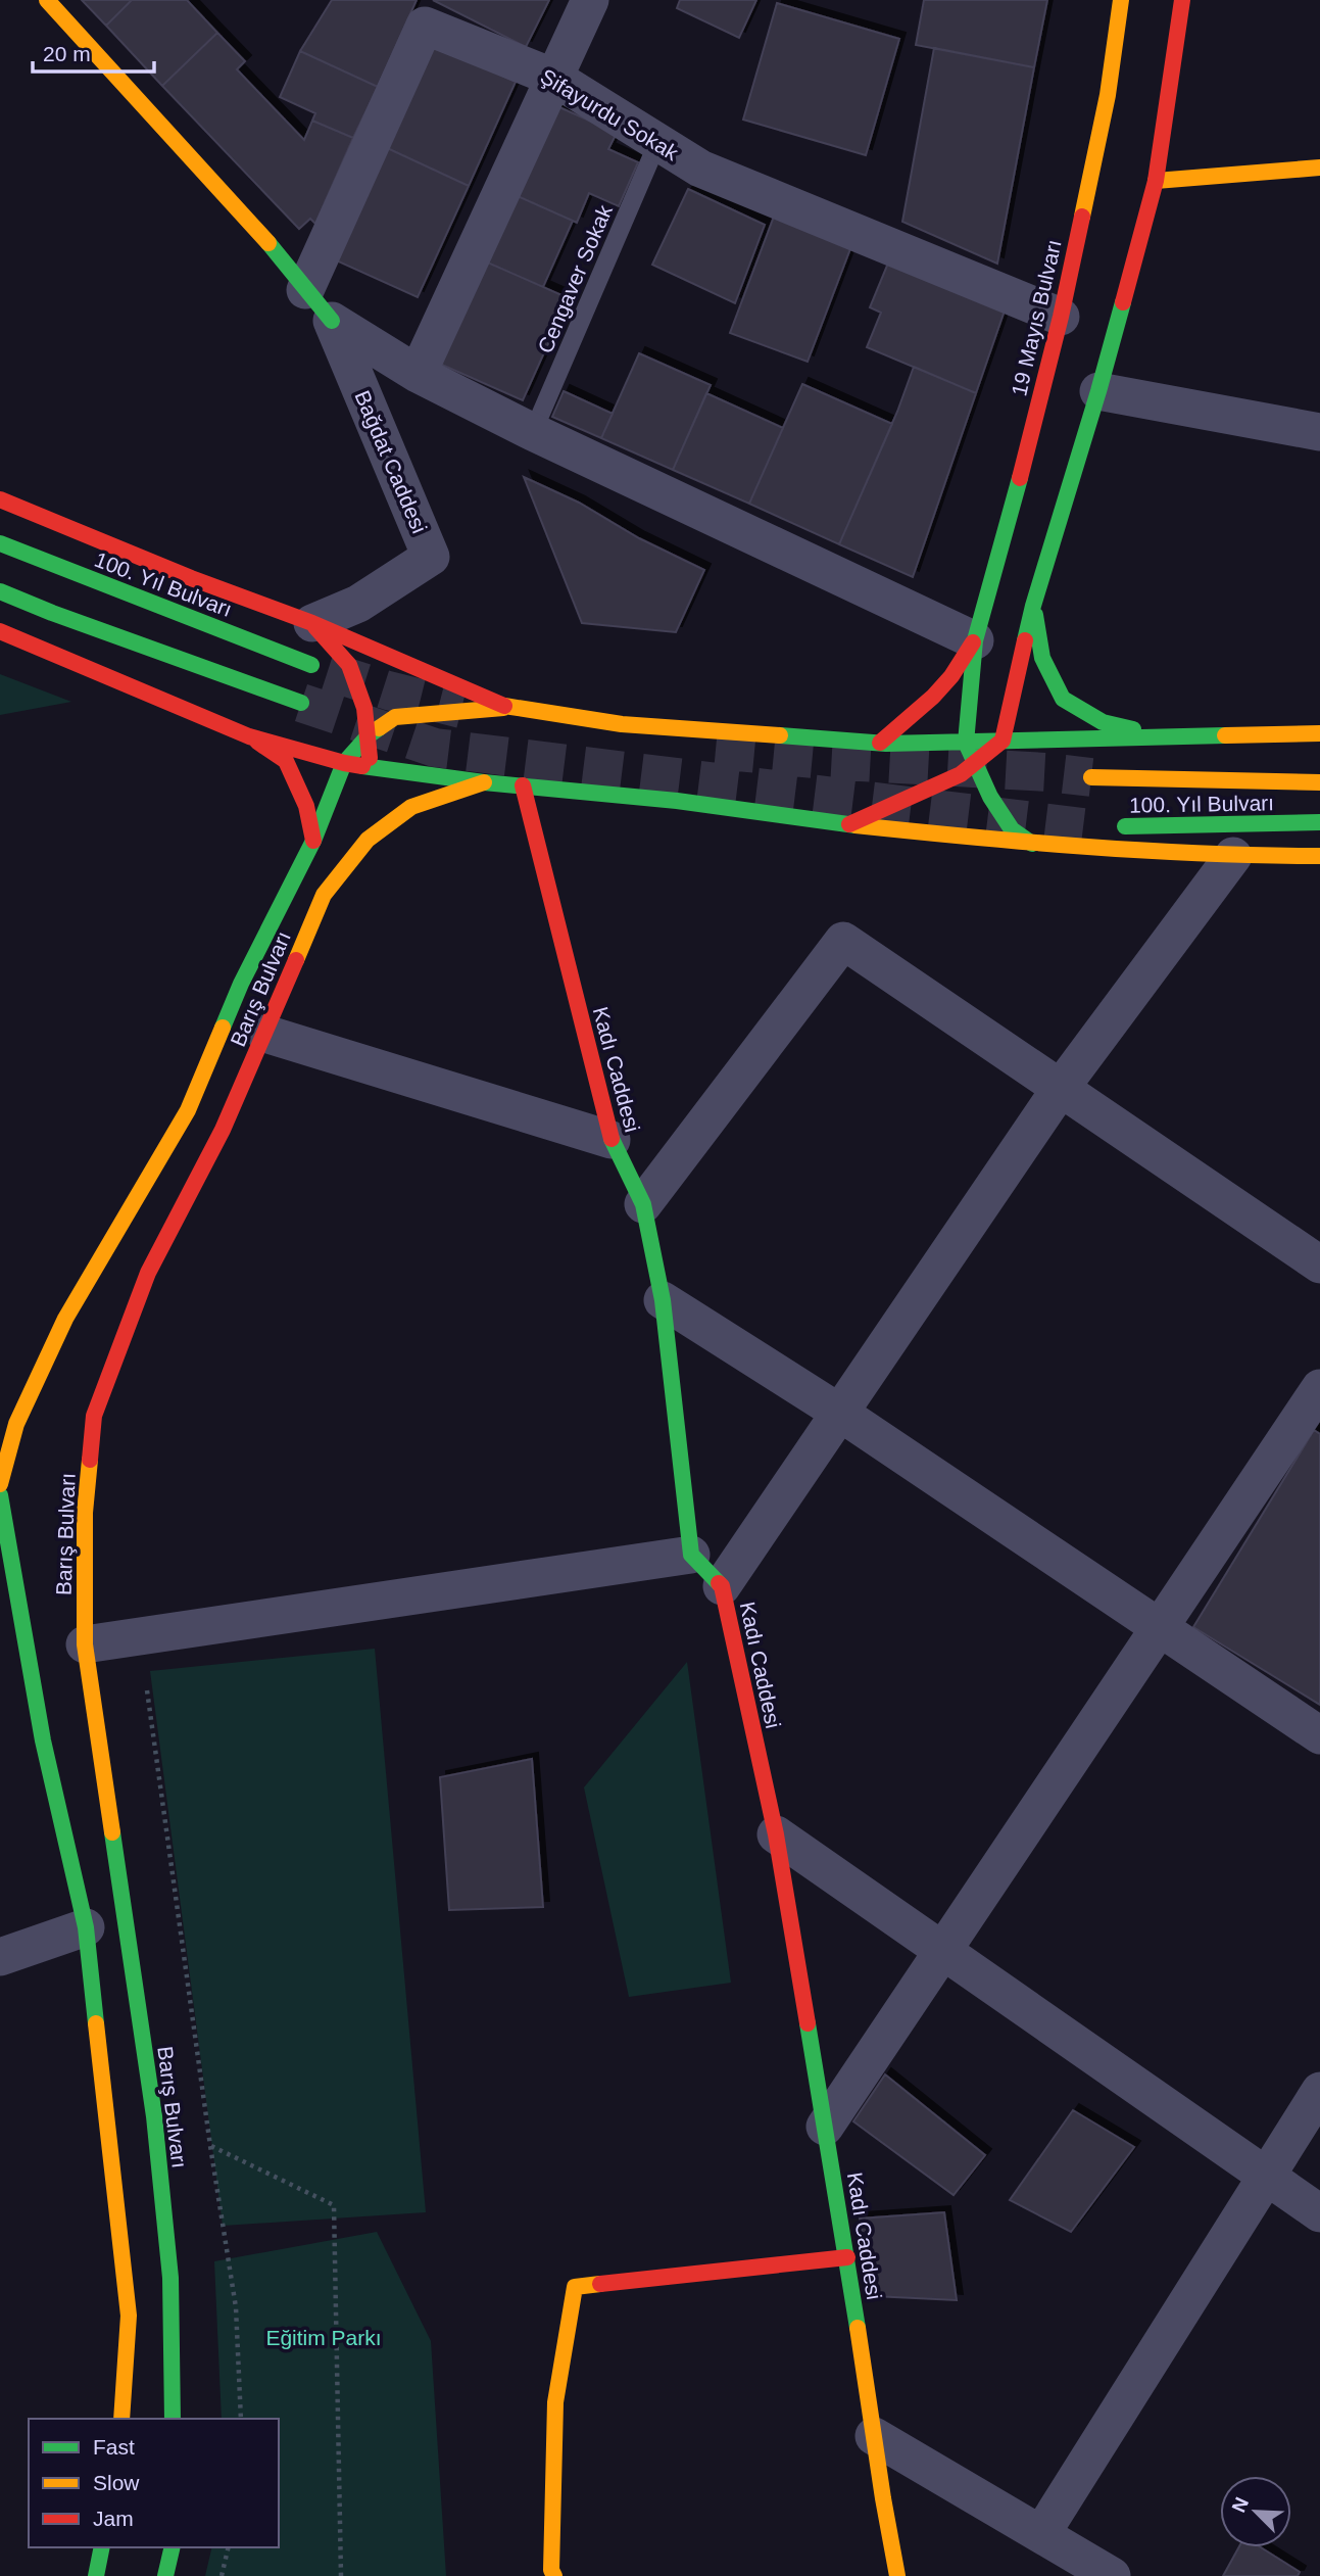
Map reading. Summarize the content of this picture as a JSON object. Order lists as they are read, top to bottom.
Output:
{
  "streets": {
    "main road": [
      "19 Mayıs Bulvarı",
      "100. Yıl Bulvarı",
      "Barış Bulvarı",
      "Kadı Caddesi"
    ],
    "street": ["Şifayurdu Sokak", "Bağdat Caddesi"],
    "lane": ["Cengaver Sokak"]
  },
  "crossings": [
    ["Şifayurdu Sokak", "Cengaver Sokak"],
    ["Şifayurdu Sokak", "19 Mayıs Bulvarı"]
  ],
  "parks": ["Eğitim Parkı"],
  "legend": ["Fast", "Slow", "Jam"],
  "scale_bar": "20 m",
  "north": "top left"
}
